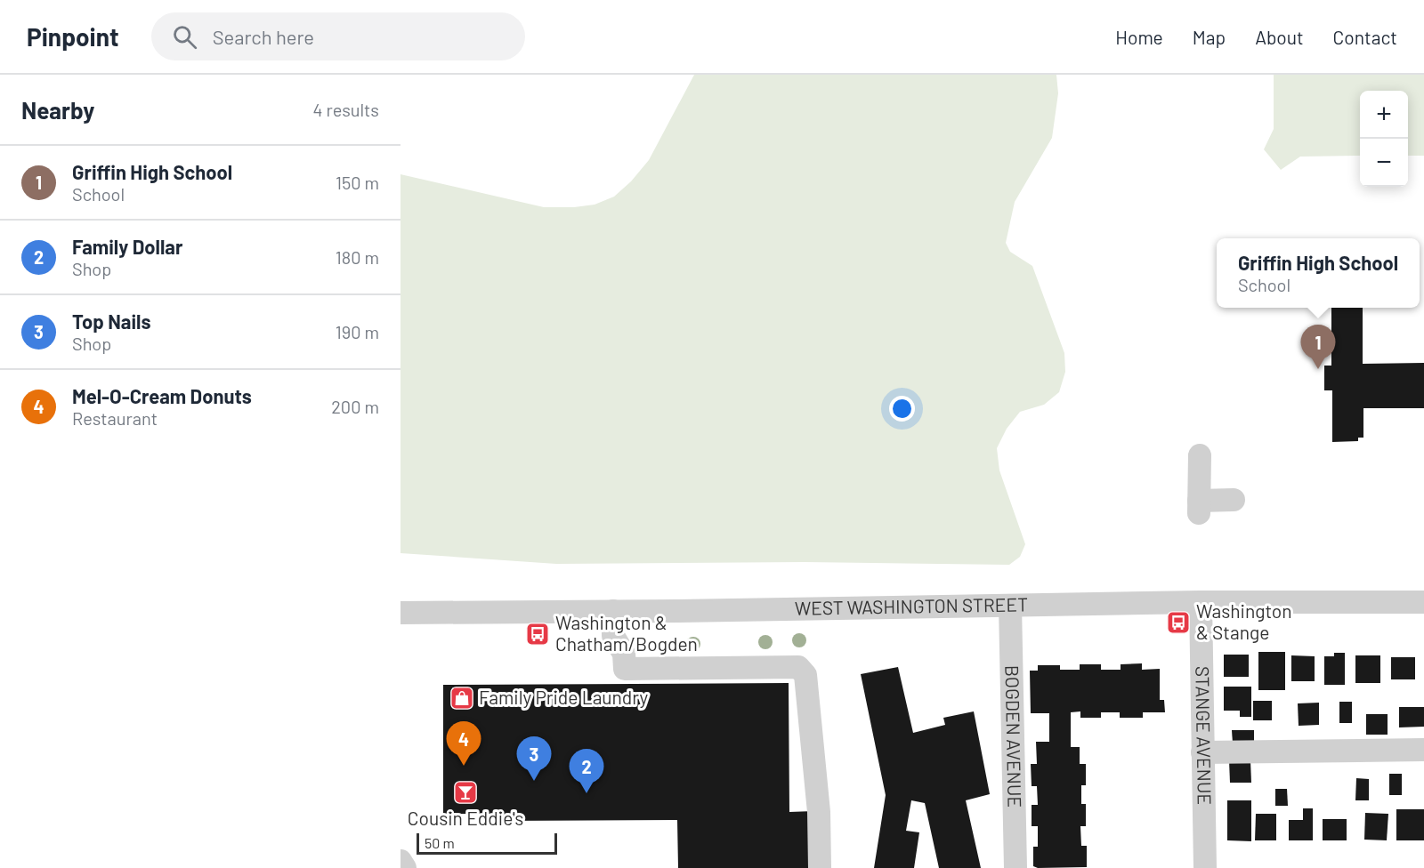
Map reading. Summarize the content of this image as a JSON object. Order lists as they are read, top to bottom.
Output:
{
  "streets": {
    "street": ["WEST WASHINGTON STREET", "STANGE AVENUE", "BOGDEN AVENUE"]
  },
  "crossings": [
    ["WEST WASHINGTON STREET", "STANGE AVENUE"],
    ["WEST WASHINGTON STREET", "BOGDEN AVENUE"]
  ],
  "places": {
    "bus stop": ["Washington & Stange", "Washington & Chatham/Bogden"],
    "shop": ["Family Pride Laundry"],
    "bar": ["Cousin Eddie's"]
  },
  "scale_bar": "50 m",
  "page": {
    "header": "Pinpoint",
    "search": "Search here",
    "nav": [
      "Home",
      "Map",
      "About",
      "Contact"
    ],
    "heading": ["Nearby", "4 results"],
    "map_buttons": ["+", "−"],
    "list": [
      {
        "mark": "1",
        "name": "Griffin High School",
        "note": "School",
        "value": "150 m"
      },
      {
        "mark": "2",
        "name": "Family Dollar",
        "note": "Shop",
        "value": "180 m"
      },
      {
        "mark": "3",
        "name": "Top Nails",
        "note": "Shop",
        "value": "190 m"
      },
      {
        "mark": "4",
        "name": "Mel-O-Cream Donuts",
        "note": "Restaurant",
        "value": "200 m"
      }
    ],
    "popup": ["Griffin High School", "School"],
    "pins": [
      "1",
      "4",
      "3",
      "2"
    ],
    "scale": "50 m"
  }
}
